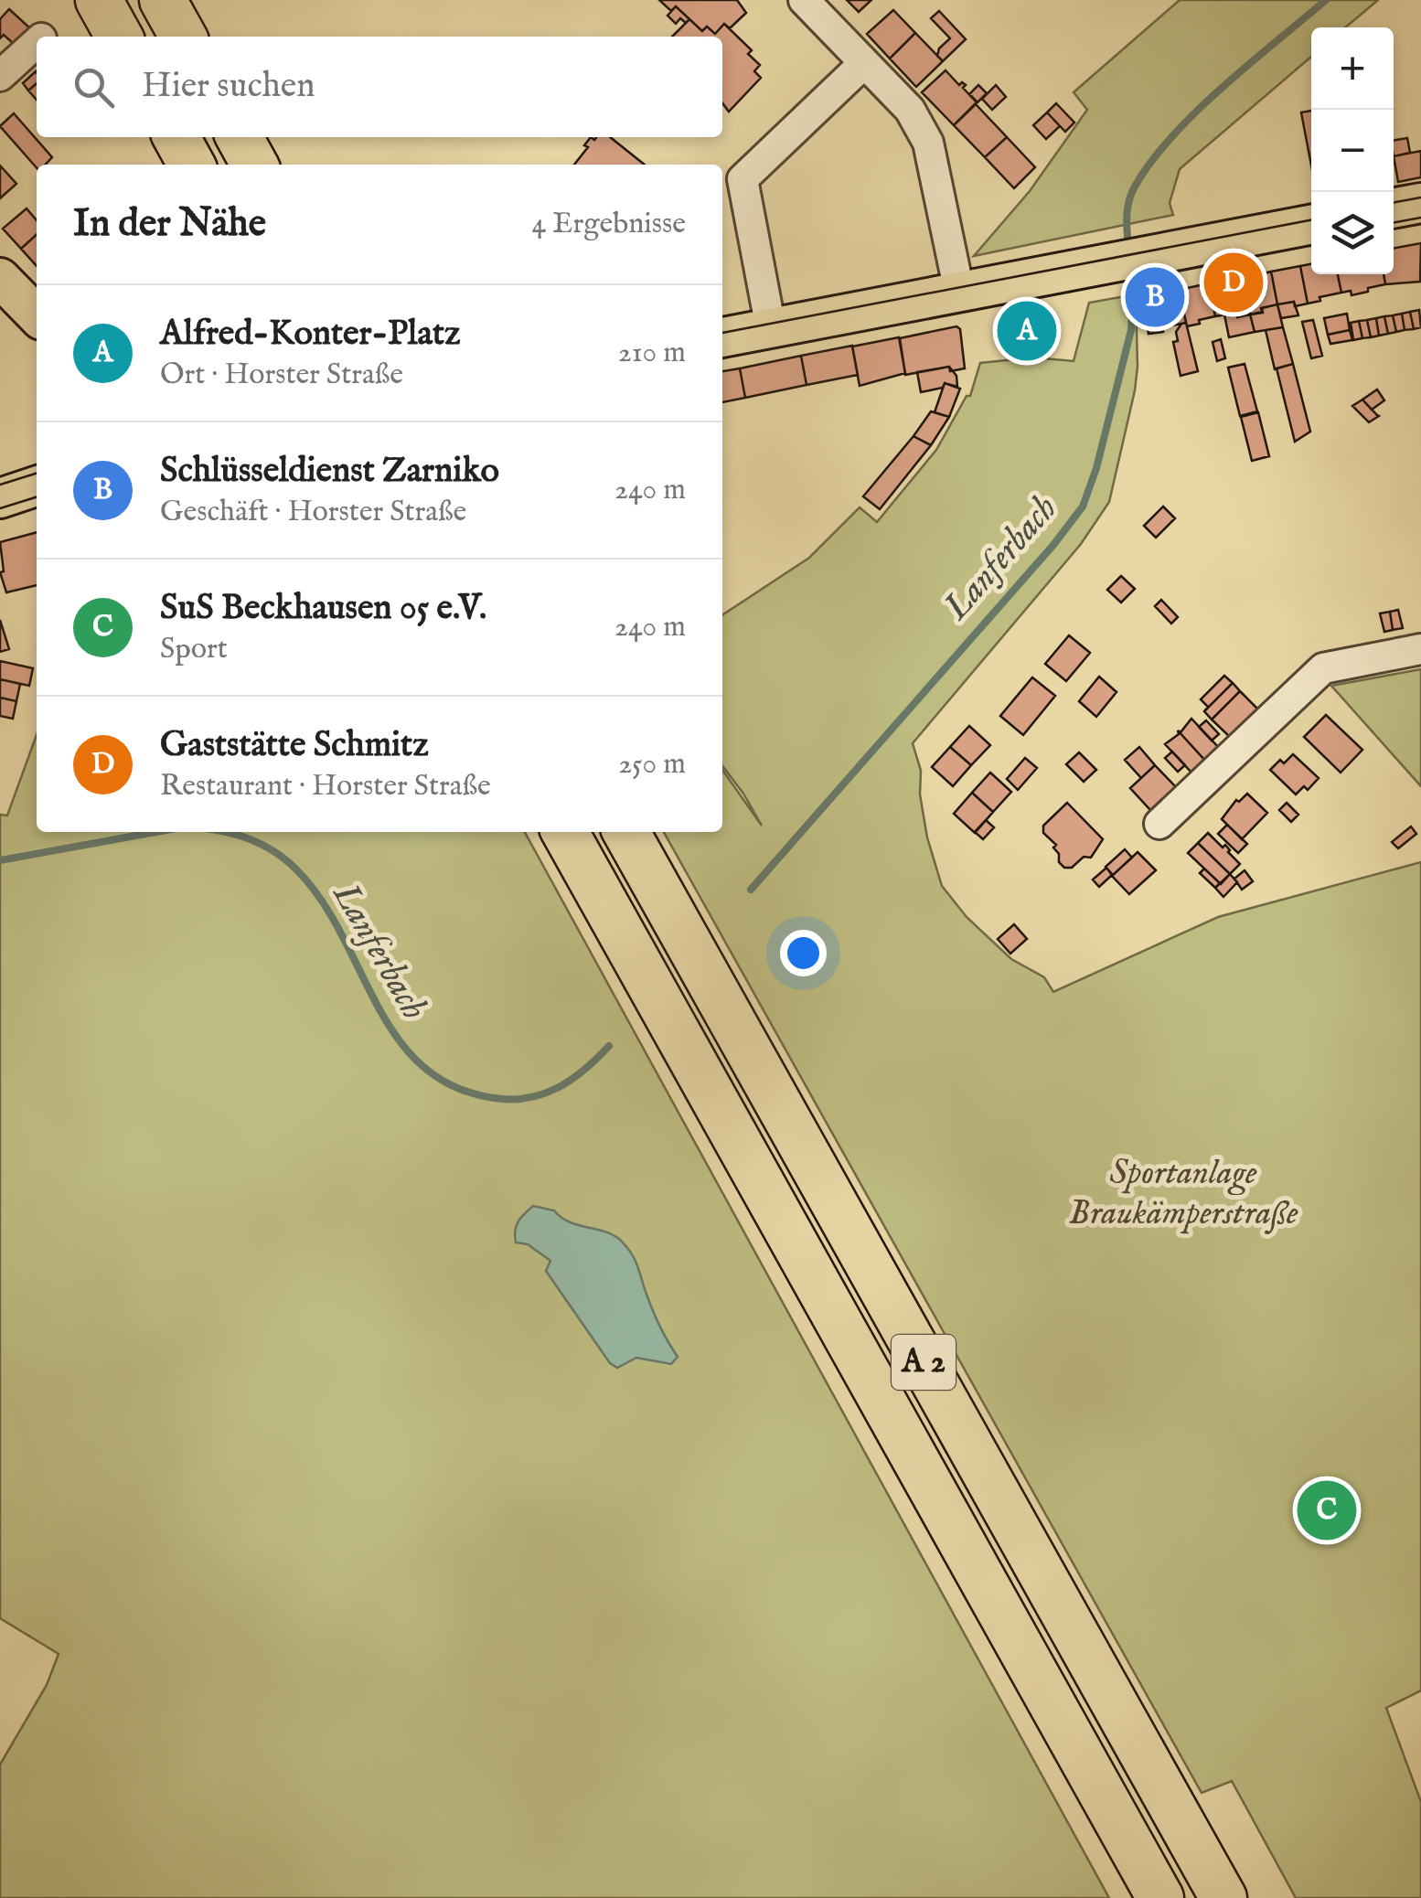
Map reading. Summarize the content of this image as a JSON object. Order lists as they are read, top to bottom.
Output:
{
  "streets": {
    "highway": ["A 2"]
  },
  "water": ["Lanferbach"],
  "parks": ["Sportanlage Braukämperstraße"],
  "page": {
    "map_buttons": ["+", "−"],
    "search": "Hier suchen",
    "heading": ["In der Nähe", "4 Ergebnisse"],
    "pins": [
      "D",
      "B",
      "A",
      "C"
    ],
    "list": [
      {
        "mark": "A",
        "name": "Alfred-Konter-Platz",
        "note": "Ort · Horster Straße",
        "value": "210 m"
      },
      {
        "mark": "B",
        "name": "Schlüsseldienst Zarniko",
        "note": "Geschäft · Horster Straße",
        "value": "240 m"
      },
      {
        "mark": "C",
        "name": "SuS Beckhausen 05 e.V.",
        "note": "Sport",
        "value": "240 m"
      },
      {
        "mark": "D",
        "name": "Gaststätte Schmitz",
        "note": "Restaurant · Horster Straße",
        "value": "250 m"
      }
    ]
  }
}
